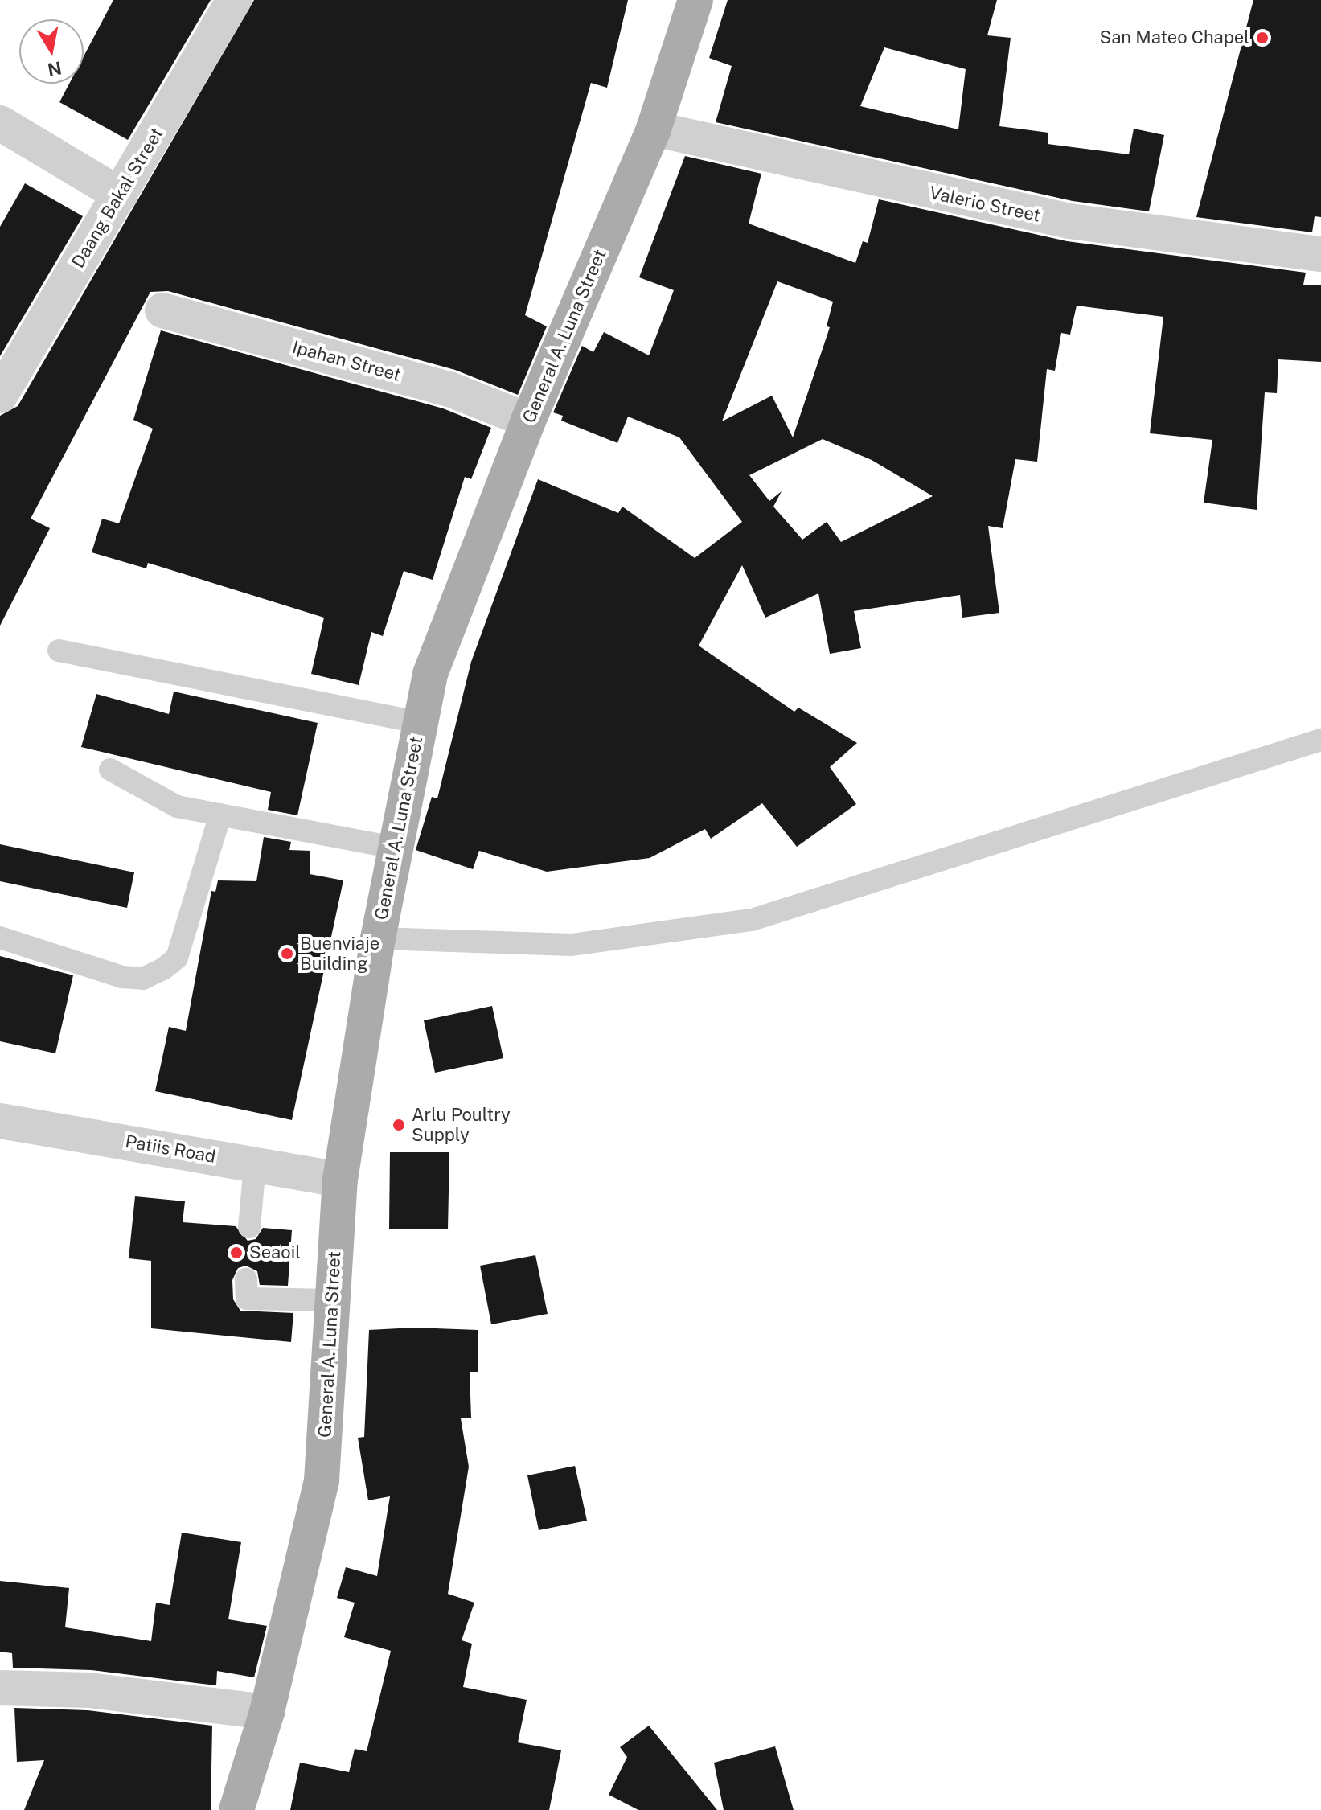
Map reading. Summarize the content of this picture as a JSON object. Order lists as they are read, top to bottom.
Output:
{
  "streets": {
    "main road": ["General A. Luna Street"],
    "street": [
      "Daang Bakal Street",
      "Valerio Street",
      "Ipahan Street",
      "Patiis Road"
    ]
  },
  "crossings": [
    ["Valerio Street", "General A. Luna Street"],
    ["General A. Luna Street", "Ipahan Street"],
    ["General A. Luna Street", "Patiis Road"]
  ],
  "places": [
    "San Mateo Chapel",
    "Buenviaje Building",
    "Arlu Poultry Supply",
    "Seaoil"
  ],
  "north": "bottom"
}
